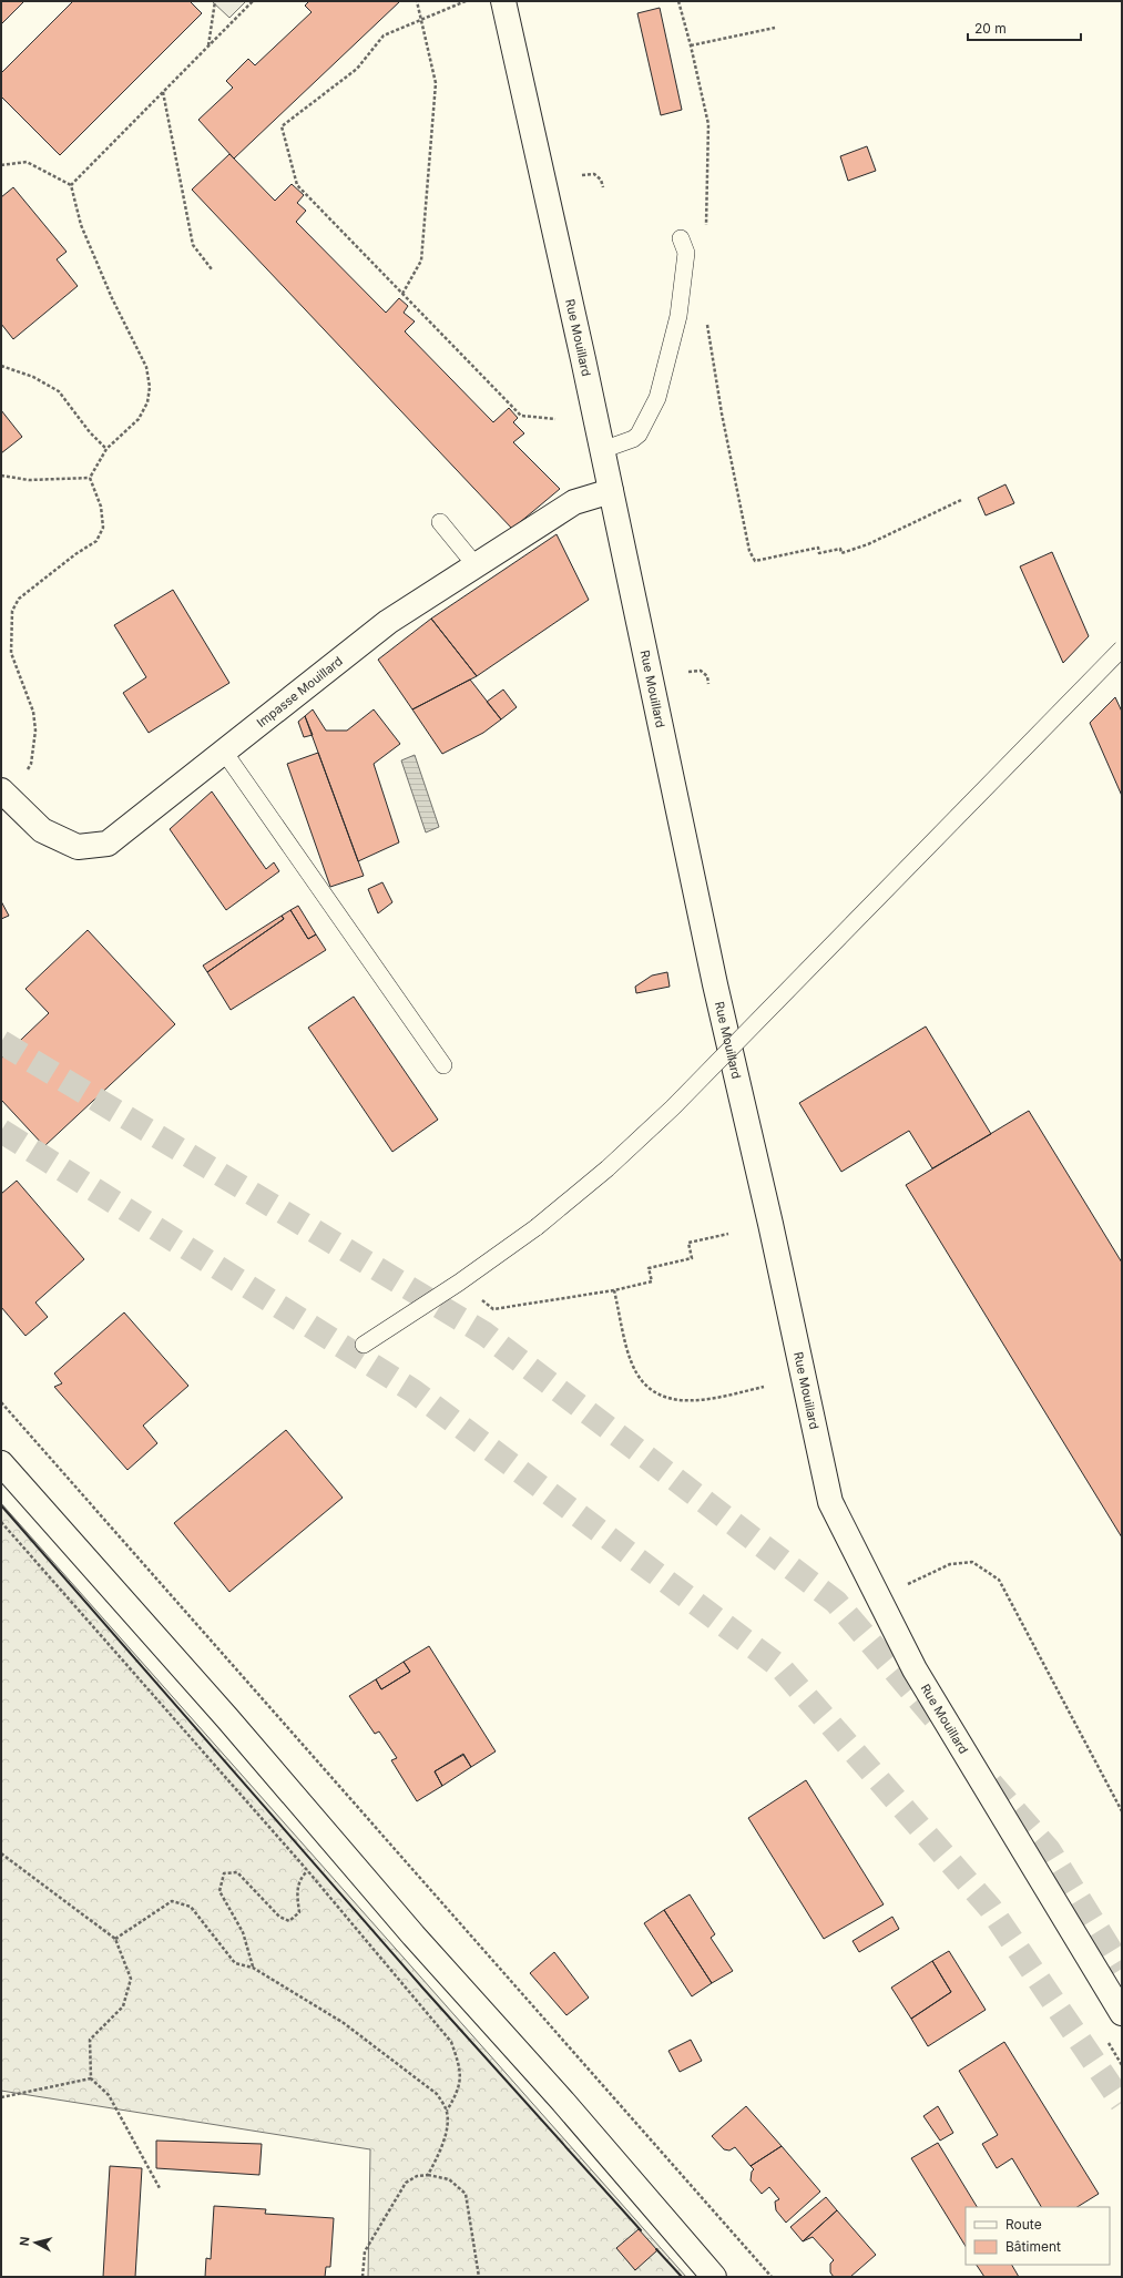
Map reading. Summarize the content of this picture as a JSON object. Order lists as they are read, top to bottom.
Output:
{
  "streets": {
    "main road": ["Rue Mouillard", "Impasse Mouillard"]
  },
  "crossings": [
    ["Rue Mouillard", "Impasse Mouillard"]
  ],
  "legend": ["Route", "Bâtiment"],
  "scale_bar": "20 m",
  "north": "left"
}
